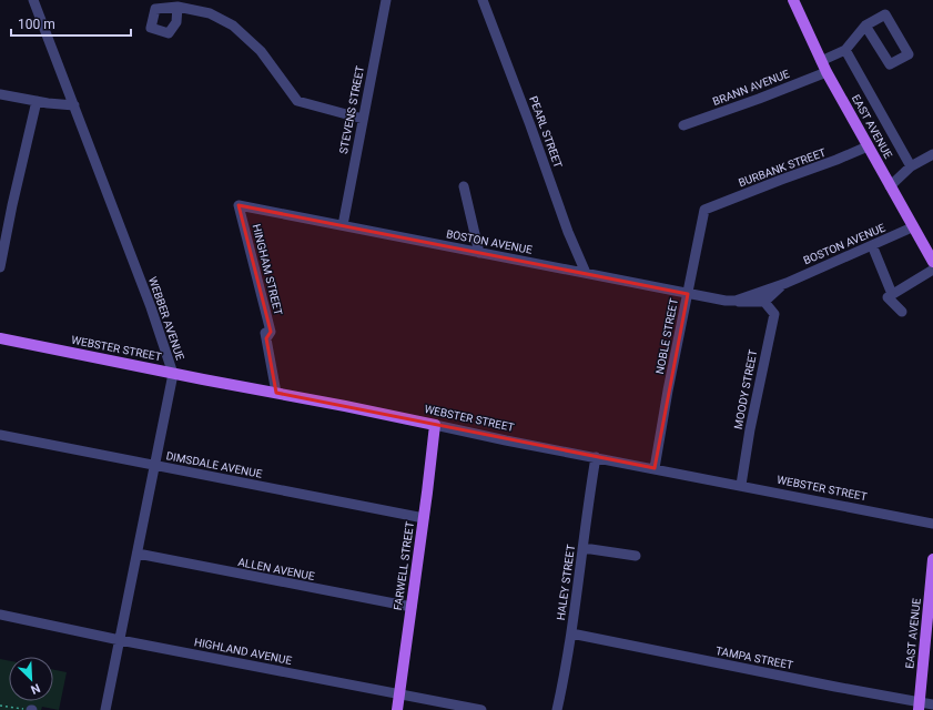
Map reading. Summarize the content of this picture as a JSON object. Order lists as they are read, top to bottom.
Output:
{
  "streets": {
    "main road": ["EAST AVENUE", "WEBSTER STREET", "FARWELL STREET"],
    "street": [
      "BRANN AVENUE",
      "STEVENS STREET",
      "PEARL STREET",
      "BURBANK STREET",
      "BOSTON AVENUE",
      "HINGHAM STREET",
      "WEBBER AVENUE",
      "NOBLE STREET",
      "MOODY STREET",
      "DIMSDALE AVENUE",
      "ALLEN AVENUE",
      "HALEY STREET",
      "HIGHLAND AVENUE",
      "TAMPA STREET"
    ]
  },
  "crossings": [
    ["BRANN AVENUE", "EAST AVENUE"],
    ["STEVENS STREET", "BOSTON AVENUE"],
    ["EAST AVENUE", "BURBANK STREET"],
    ["EAST AVENUE", "BOSTON AVENUE"],
    ["EAST AVENUE", "TAMPA STREET"],
    ["PEARL STREET", "BOSTON AVENUE"],
    ["BURBANK STREET", "NOBLE STREET"],
    ["BOSTON AVENUE", "HINGHAM STREET"],
    ["BOSTON AVENUE", "NOBLE STREET"],
    ["BOSTON AVENUE", "MOODY STREET"],
    ["WEBBER AVENUE", "WEBSTER STREET"],
    ["WEBBER AVENUE", "DIMSDALE AVENUE"],
    ["WEBBER AVENUE", "ALLEN AVENUE"],
    ["WEBBER AVENUE", "HIGHLAND AVENUE"],
    ["NOBLE STREET", "WEBSTER STREET"],
    ["WEBSTER STREET", "MOODY STREET"],
    ["WEBSTER STREET", "FARWELL STREET"],
    ["WEBSTER STREET", "HALEY STREET"],
    ["DIMSDALE AVENUE", "FARWELL STREET"],
    ["FARWELL STREET", "ALLEN AVENUE"],
    ["FARWELL STREET", "HIGHLAND AVENUE"],
    ["HALEY STREET", "TAMPA STREET"]
  ],
  "scale_bar": "100 m",
  "north": "bottom right"
}
